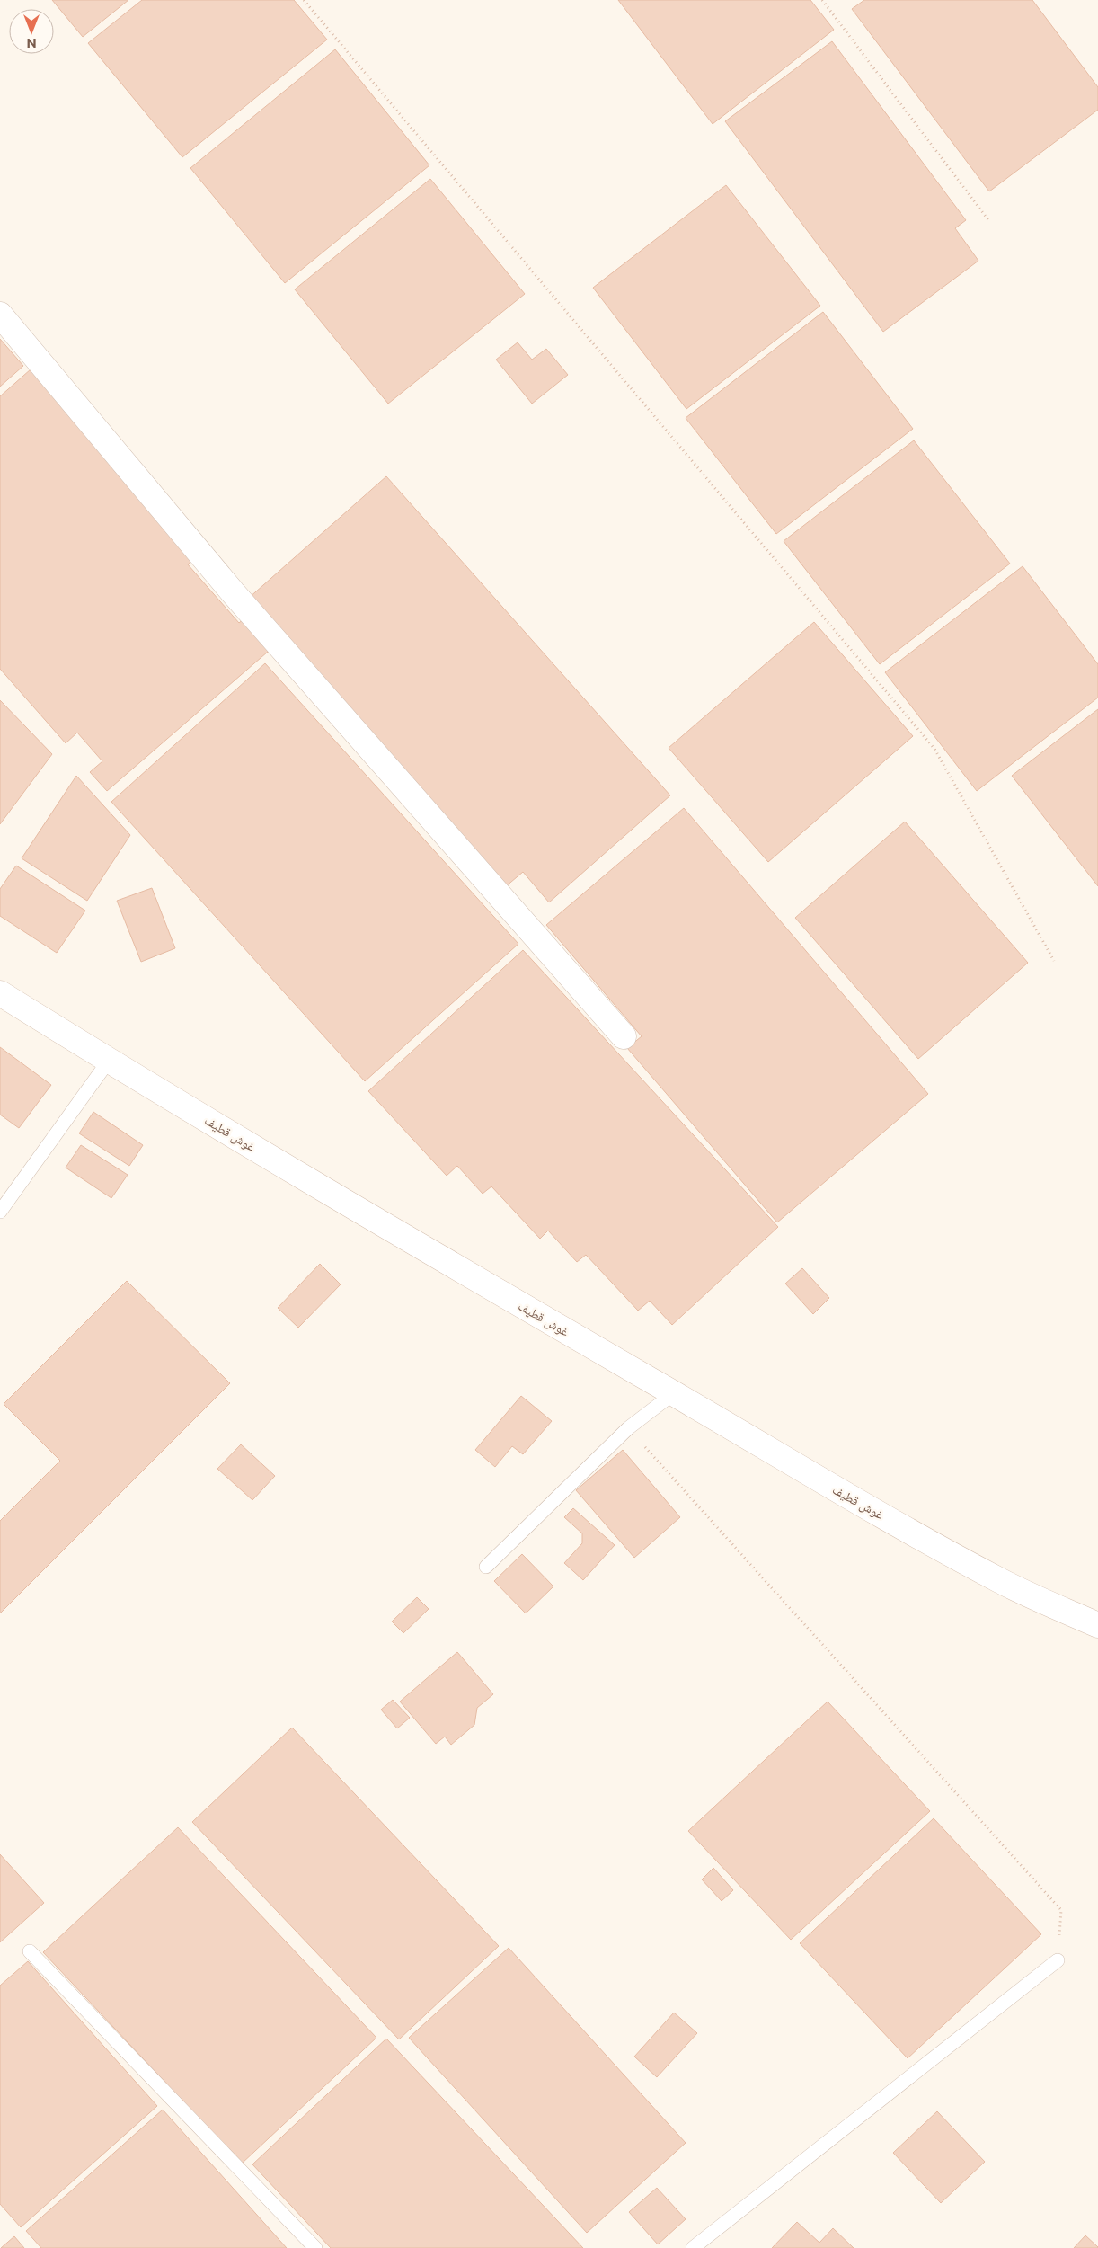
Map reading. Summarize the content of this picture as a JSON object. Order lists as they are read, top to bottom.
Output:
{
  "streets": {
    "main road": ["غوش قطيف"]
  },
  "north": "bottom"
}
